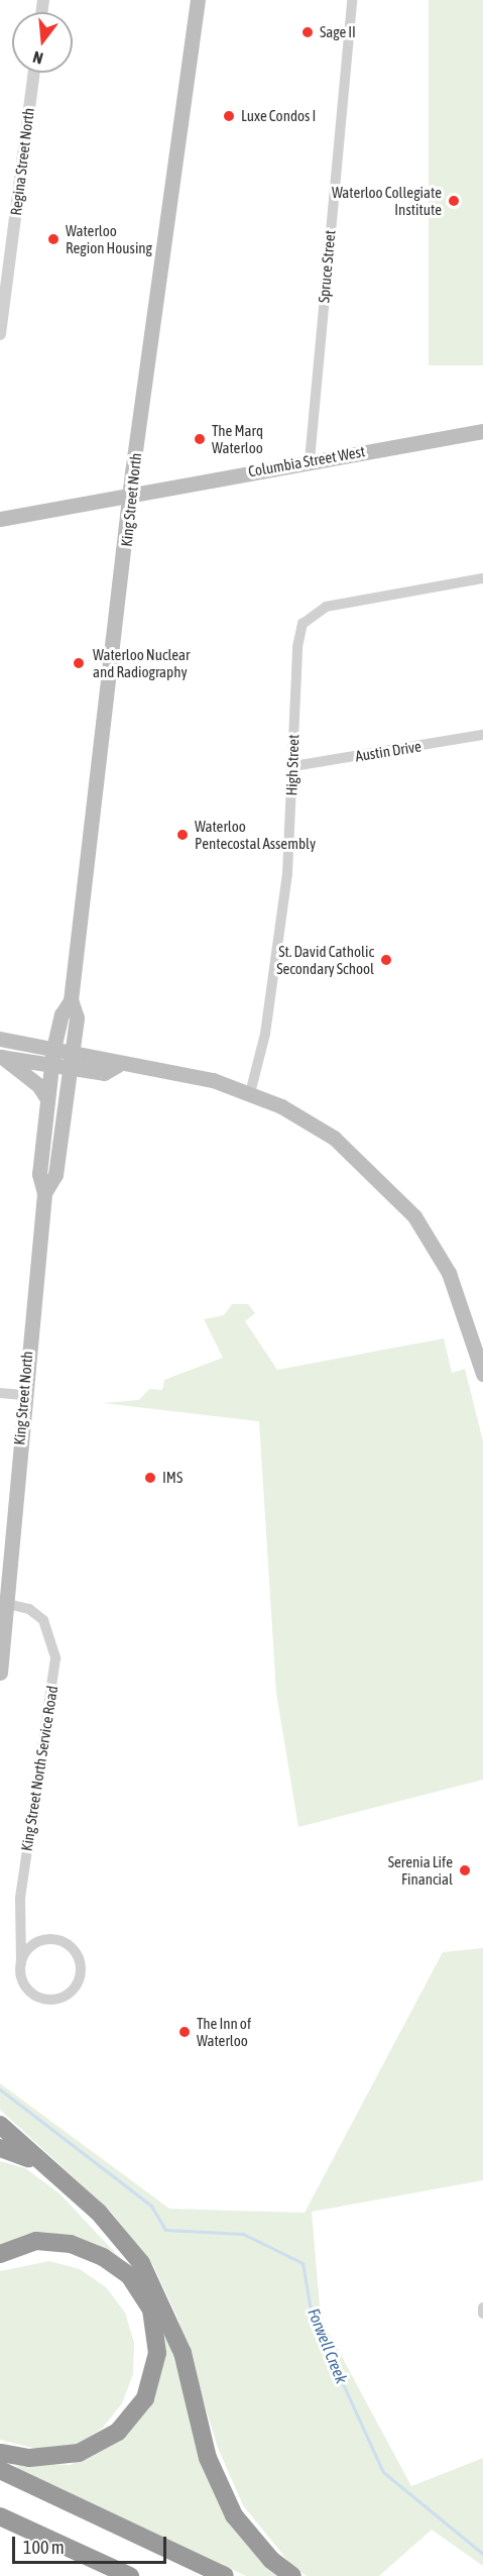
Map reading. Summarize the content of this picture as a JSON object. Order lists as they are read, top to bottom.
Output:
{
  "streets": {
    "main road": ["Columbia Street West", "King Street North"],
    "street": [
      "Regina Street North",
      "Spruce Street",
      "Austin Drive",
      "High Street",
      "King Street North Service Road"
    ]
  },
  "crossings": [
    ["Spruce Street", "Columbia Street West"],
    ["Columbia Street West", "King Street North"],
    ["King Street North", "King Street North Service Road"],
    ["Austin Drive", "High Street"]
  ],
  "water": ["Forwell Creek"],
  "places": [
    "Sage II",
    "Luxe Condos I",
    "Waterloo Collegiate Institute",
    "Waterloo Region Housing",
    "The Marq Waterloo",
    "Waterloo Nuclear and Radiography",
    "Waterloo Pentecostal Assembly",
    "St. David Catholic Secondary School",
    "IMS",
    "Serenia Life Financial",
    "The Inn of Waterloo"
  ],
  "scale_bar": "100 m",
  "north": "bottom"
}
